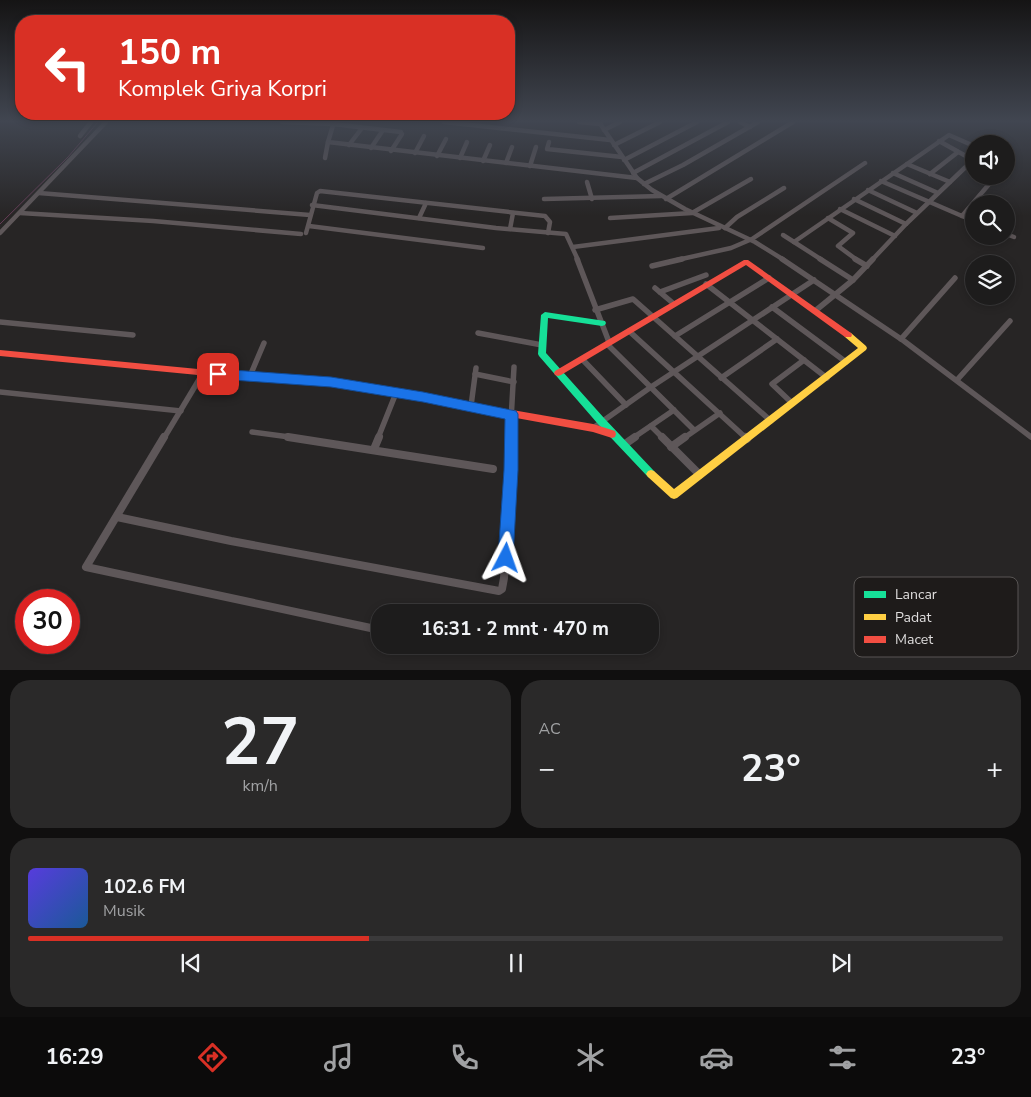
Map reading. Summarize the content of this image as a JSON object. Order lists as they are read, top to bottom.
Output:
{
  "legend": ["Lancar", "Padat", "Macet"],
  "page": {
    "turn": ["150 m", "Komplek Griya Korpri"],
    "limit": "30",
    "trip": "16:31 · 2 mnt · 470 m",
    "tile": [
      ["27", "km/h"],
      "AC"
    ],
    "heat": ["−", "23°", "+"],
    "song": ["102.6 FM", "Musik"],
    "tabs": ["16:29", "23°"]
  }
}
